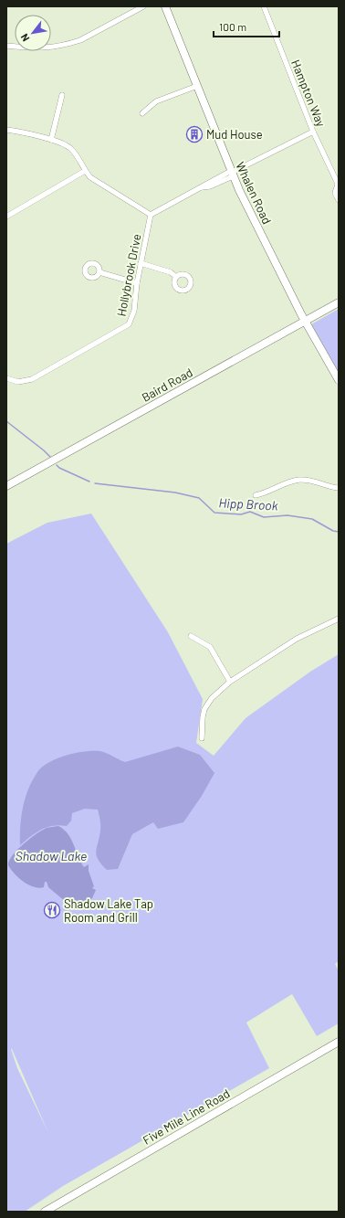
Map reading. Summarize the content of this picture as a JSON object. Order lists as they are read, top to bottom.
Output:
{
  "streets": {
    "street": [
      "Hampton Way",
      "Whalen Road",
      "Hollybrook Drive",
      "Baird Road",
      "Five Mile Line Road"
    ]
  },
  "crossings": [
    ["Whalen Road", "Baird Road"]
  ],
  "water": ["Hipp Brook", "Shadow Lake"],
  "places": {
    "building": ["Mud House"],
    "restaurant": ["Shadow Lake Tap Room and Grill"]
  },
  "scale_bar": "100 m",
  "north": "bottom left"
}
